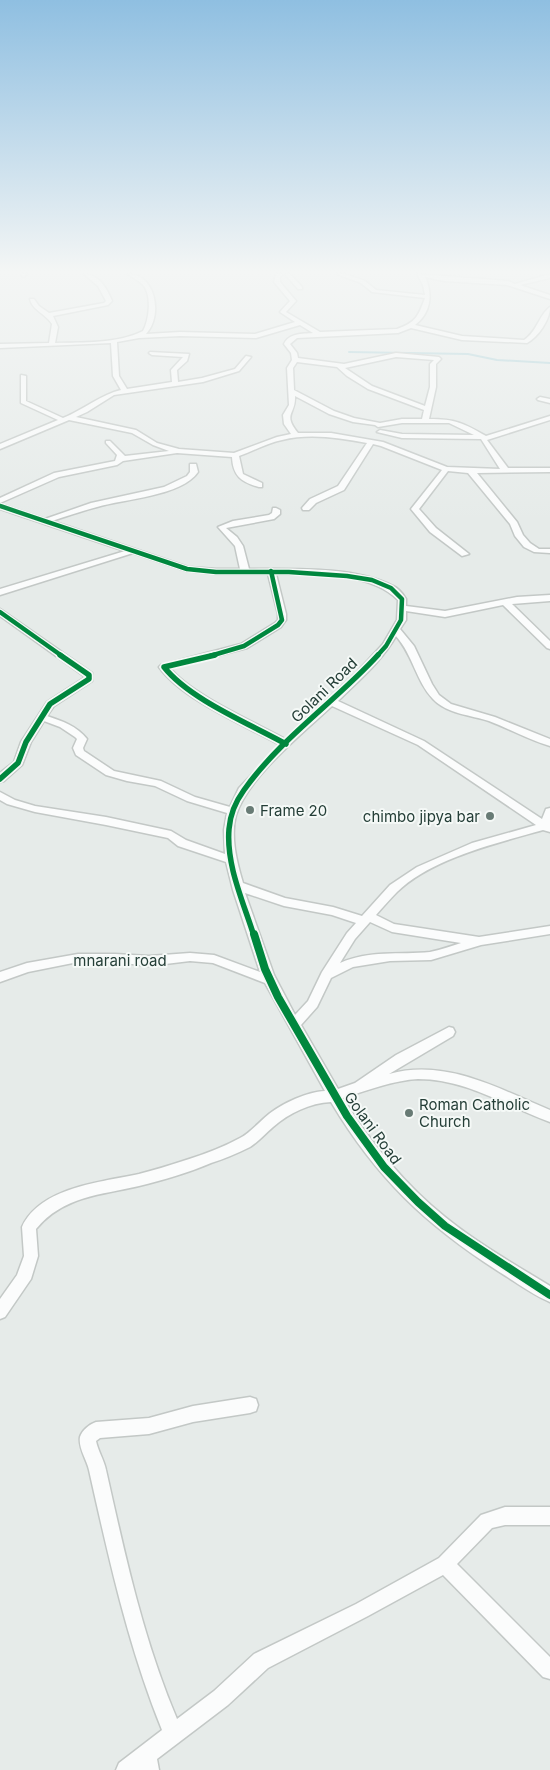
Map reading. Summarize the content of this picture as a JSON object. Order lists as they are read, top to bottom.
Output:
{
  "streets": {
    "street": ["Golani Road", "mnarani road"]
  },
  "crossings": [
    ["Golani Road", "mnarani road"]
  ],
  "places": ["Frame 20", "chimbo jipya bar", "Roman Catholic Church"]
}
